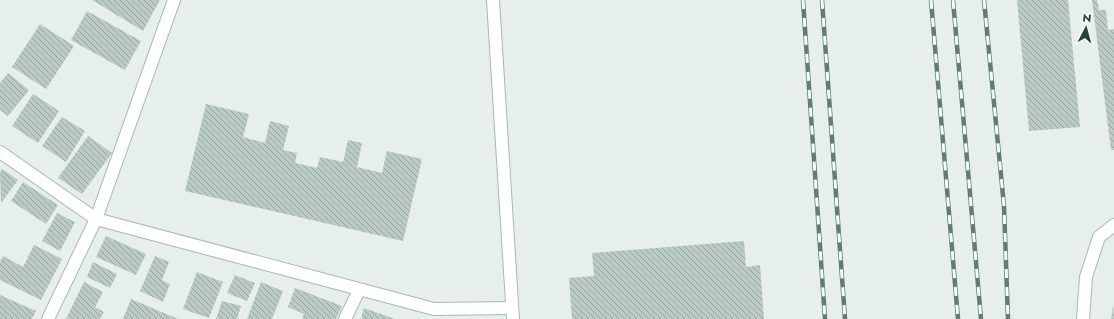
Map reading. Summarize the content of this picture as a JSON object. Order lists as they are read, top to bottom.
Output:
{
  "north": "top"
}
